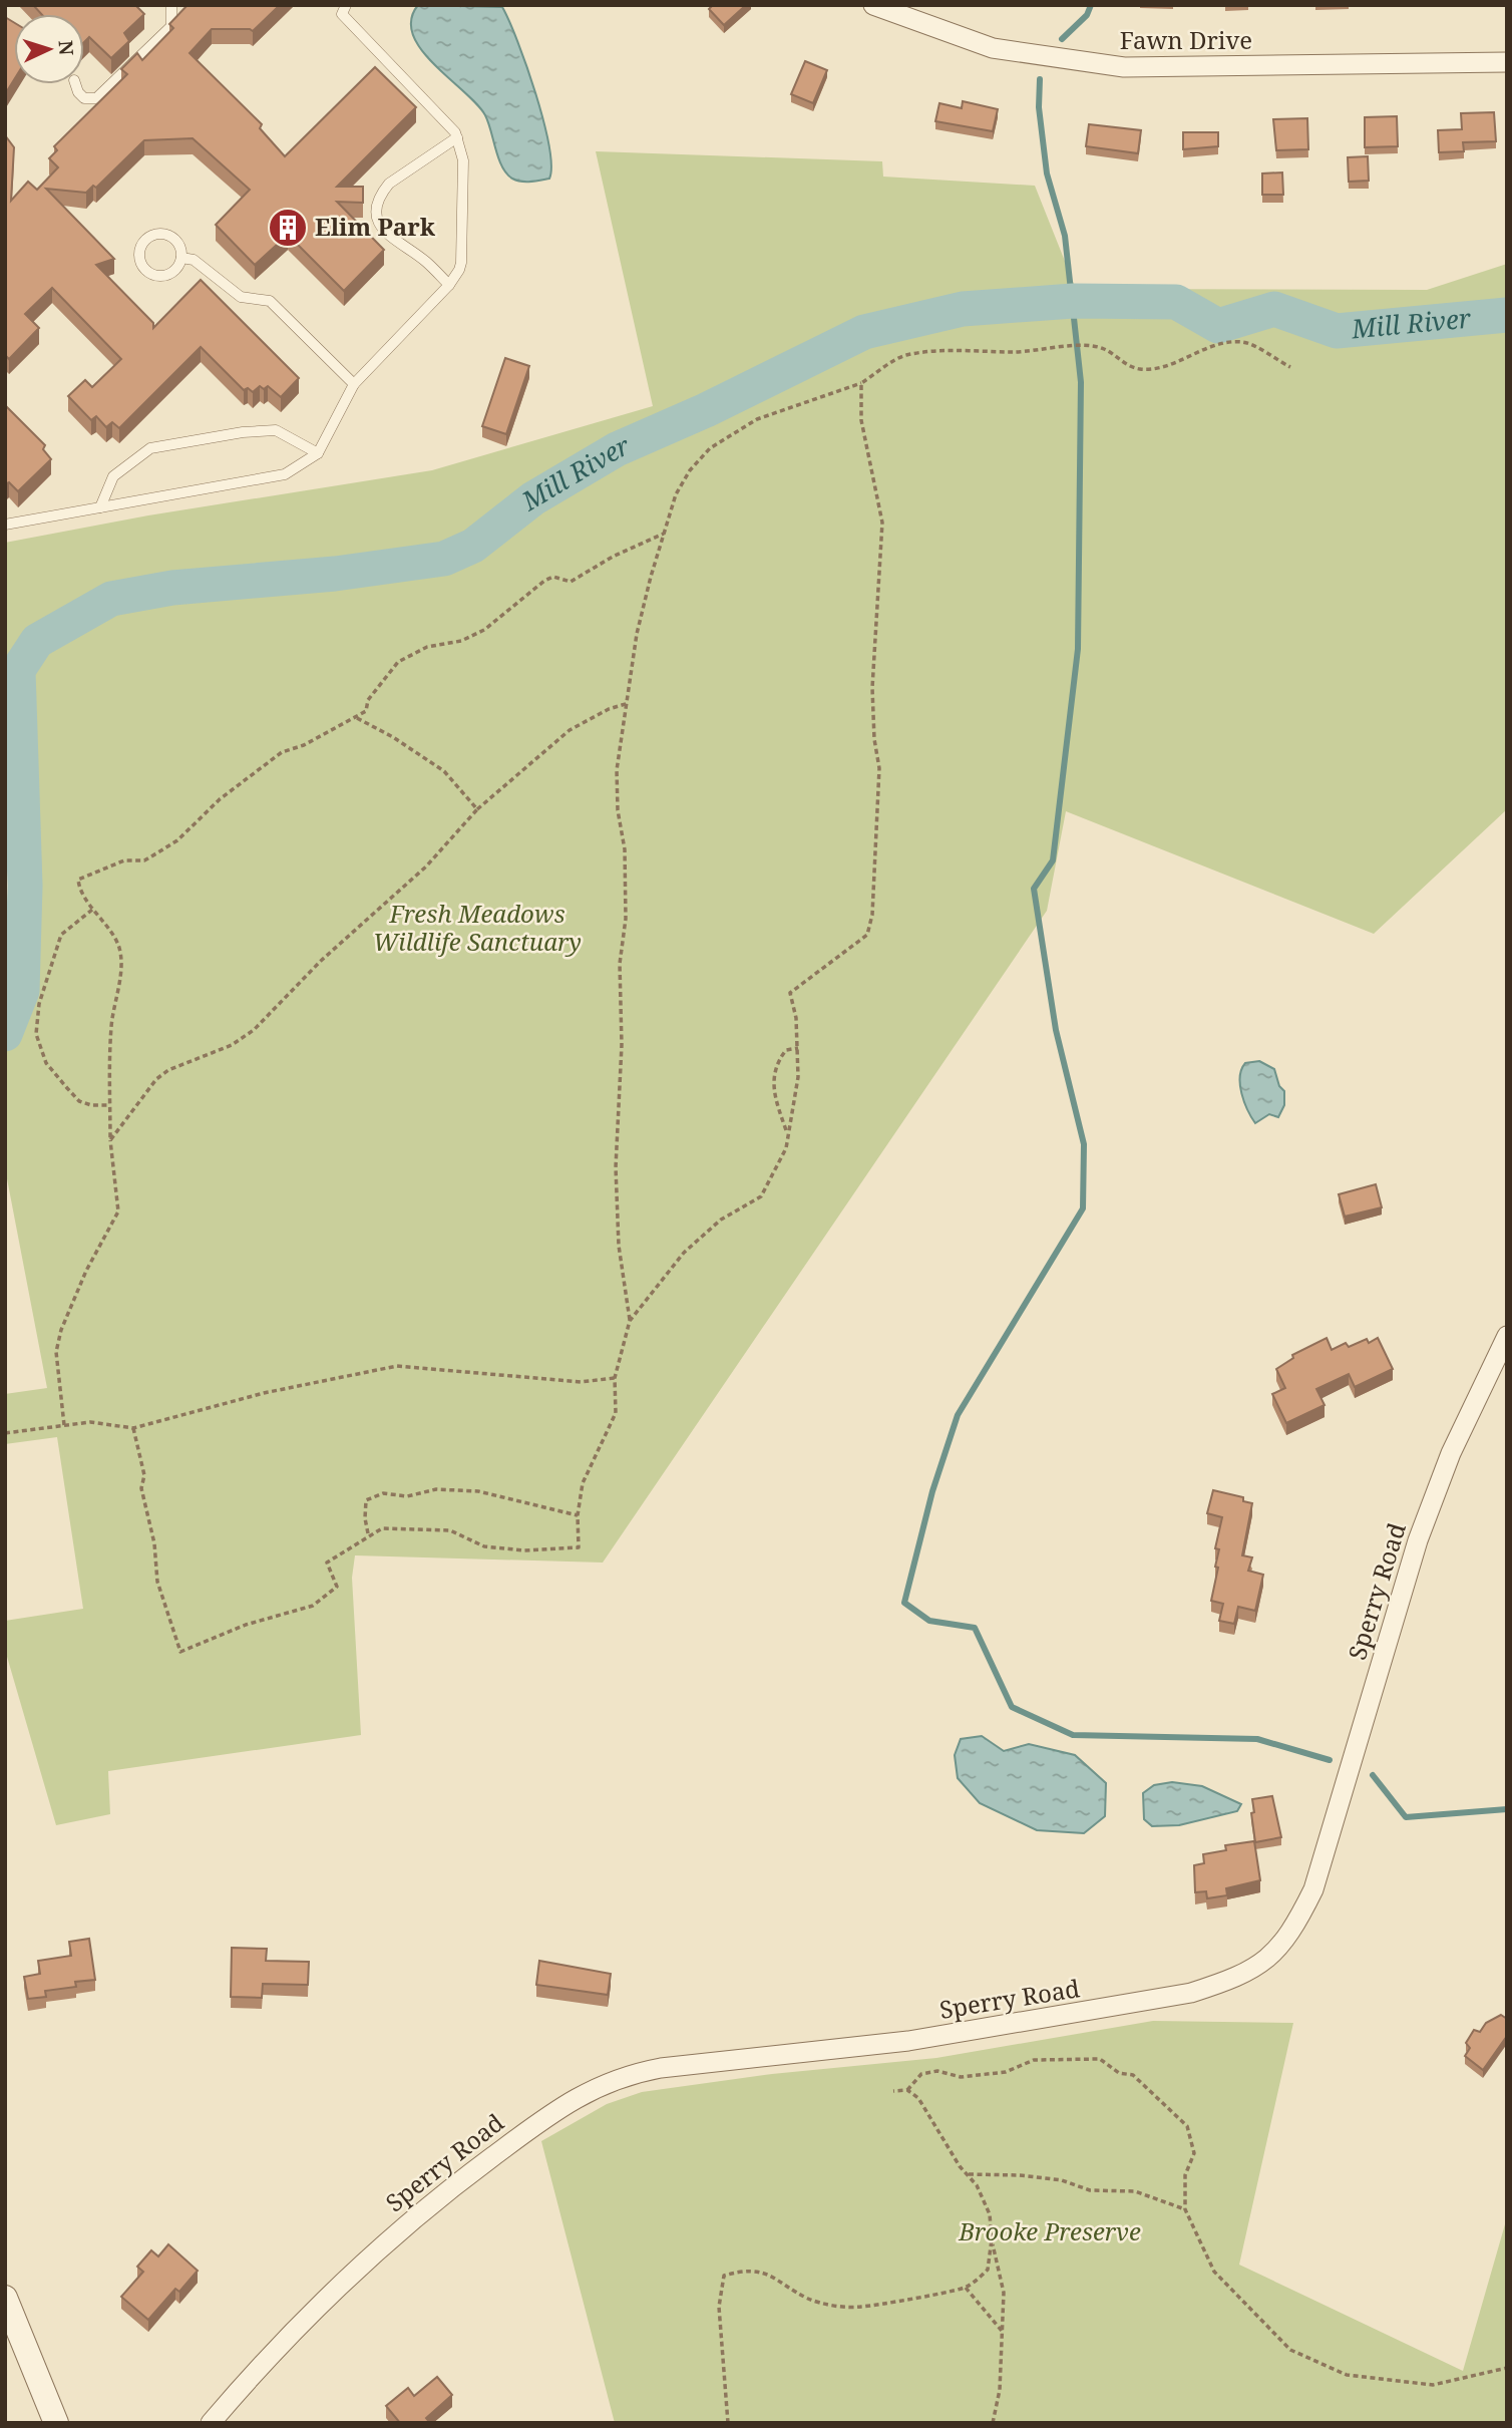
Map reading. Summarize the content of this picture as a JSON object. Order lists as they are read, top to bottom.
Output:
{
  "streets": {
    "street": ["Fawn Drive", "Sperry Road"]
  },
  "water": ["Mill River"],
  "parks": ["Fresh Meadows Wildlife Sanctuary", "Brooke Preserve"],
  "places": {
    "building": ["Elim Park"]
  },
  "north": "right"
}
